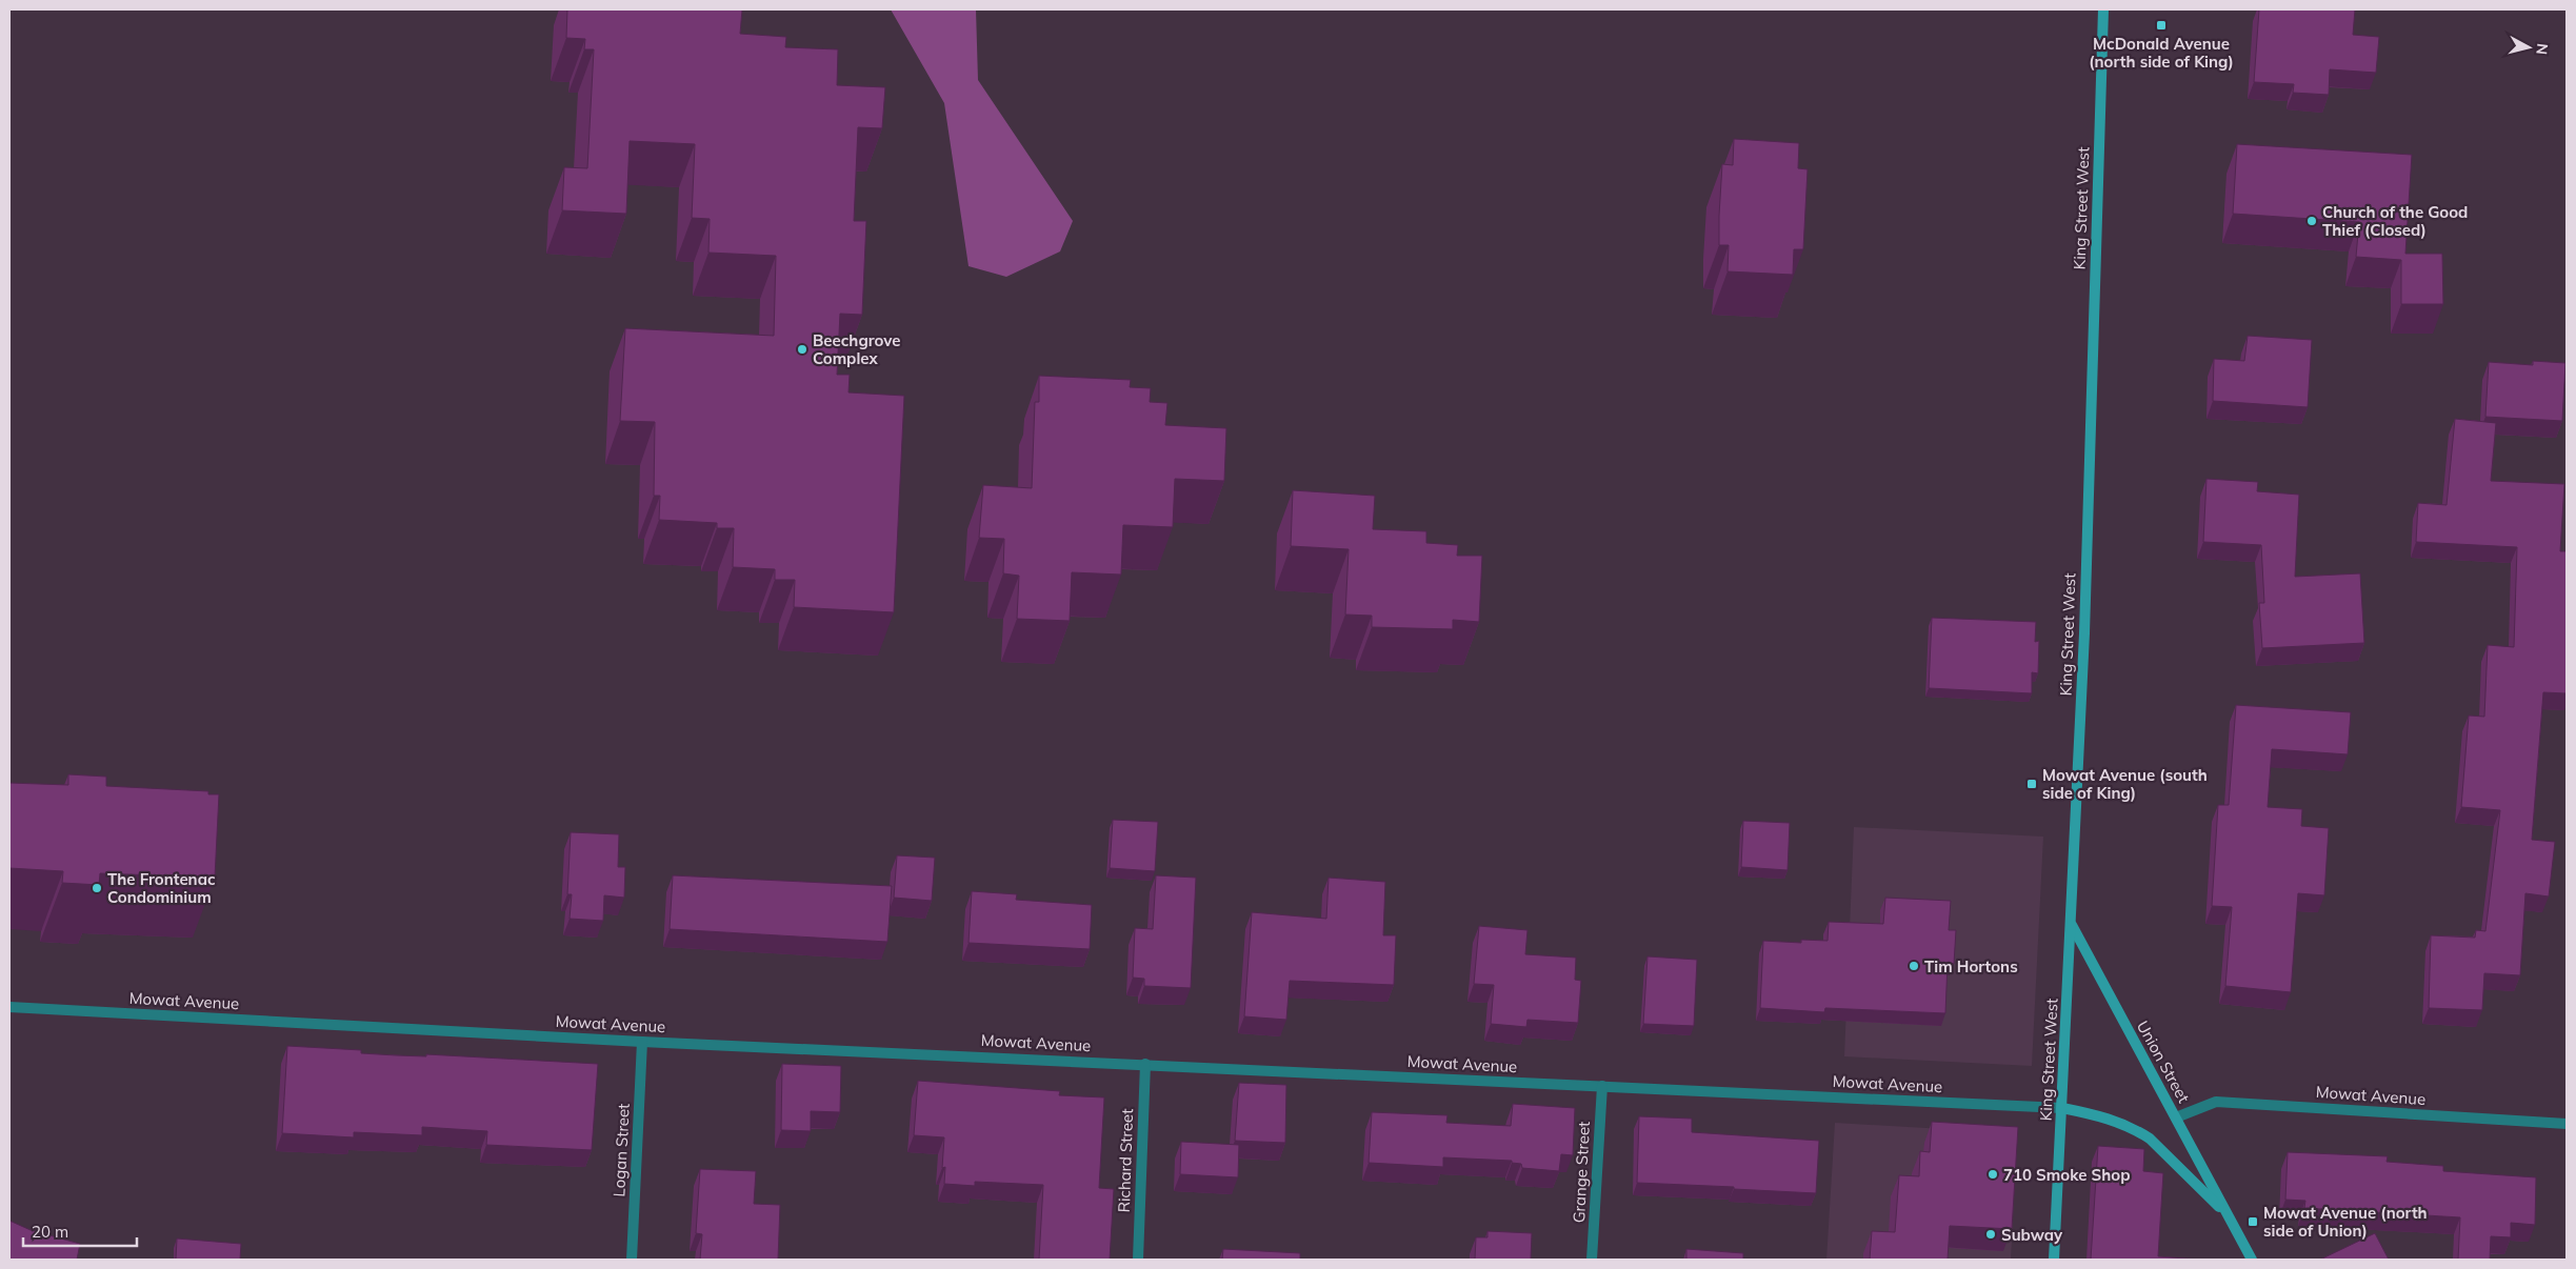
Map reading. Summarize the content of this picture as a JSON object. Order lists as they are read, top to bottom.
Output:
{
  "streets": {
    "main road": ["King Street West", "Union Street"],
    "street": [
      "Mowat Avenue",
      "Logan Street",
      "Richard Street",
      "Grange Street"
    ]
  },
  "crossings": [
    ["King Street West", "Mowat Avenue"],
    ["King Street West", "Union Street"],
    ["Mowat Avenue", "Union Street"],
    ["Mowat Avenue", "Logan Street"],
    ["Mowat Avenue", "Richard Street"],
    ["Mowat Avenue", "Grange Street"]
  ],
  "places": {
    "transit": ["McDonald Avenue (north side of King)", "Mowat Avenue (south side of King)", "Mowat Avenue (north side of Union)"],
    "other": [
      "Church of the Good Thief (Closed)",
      "Beechgrove Complex",
      "The Frontenac Condominium",
      "Tim Hortons",
      "710 Smoke Shop",
      "Subway"
    ]
  },
  "scale_bar": "20 m",
  "north": "right"
}
